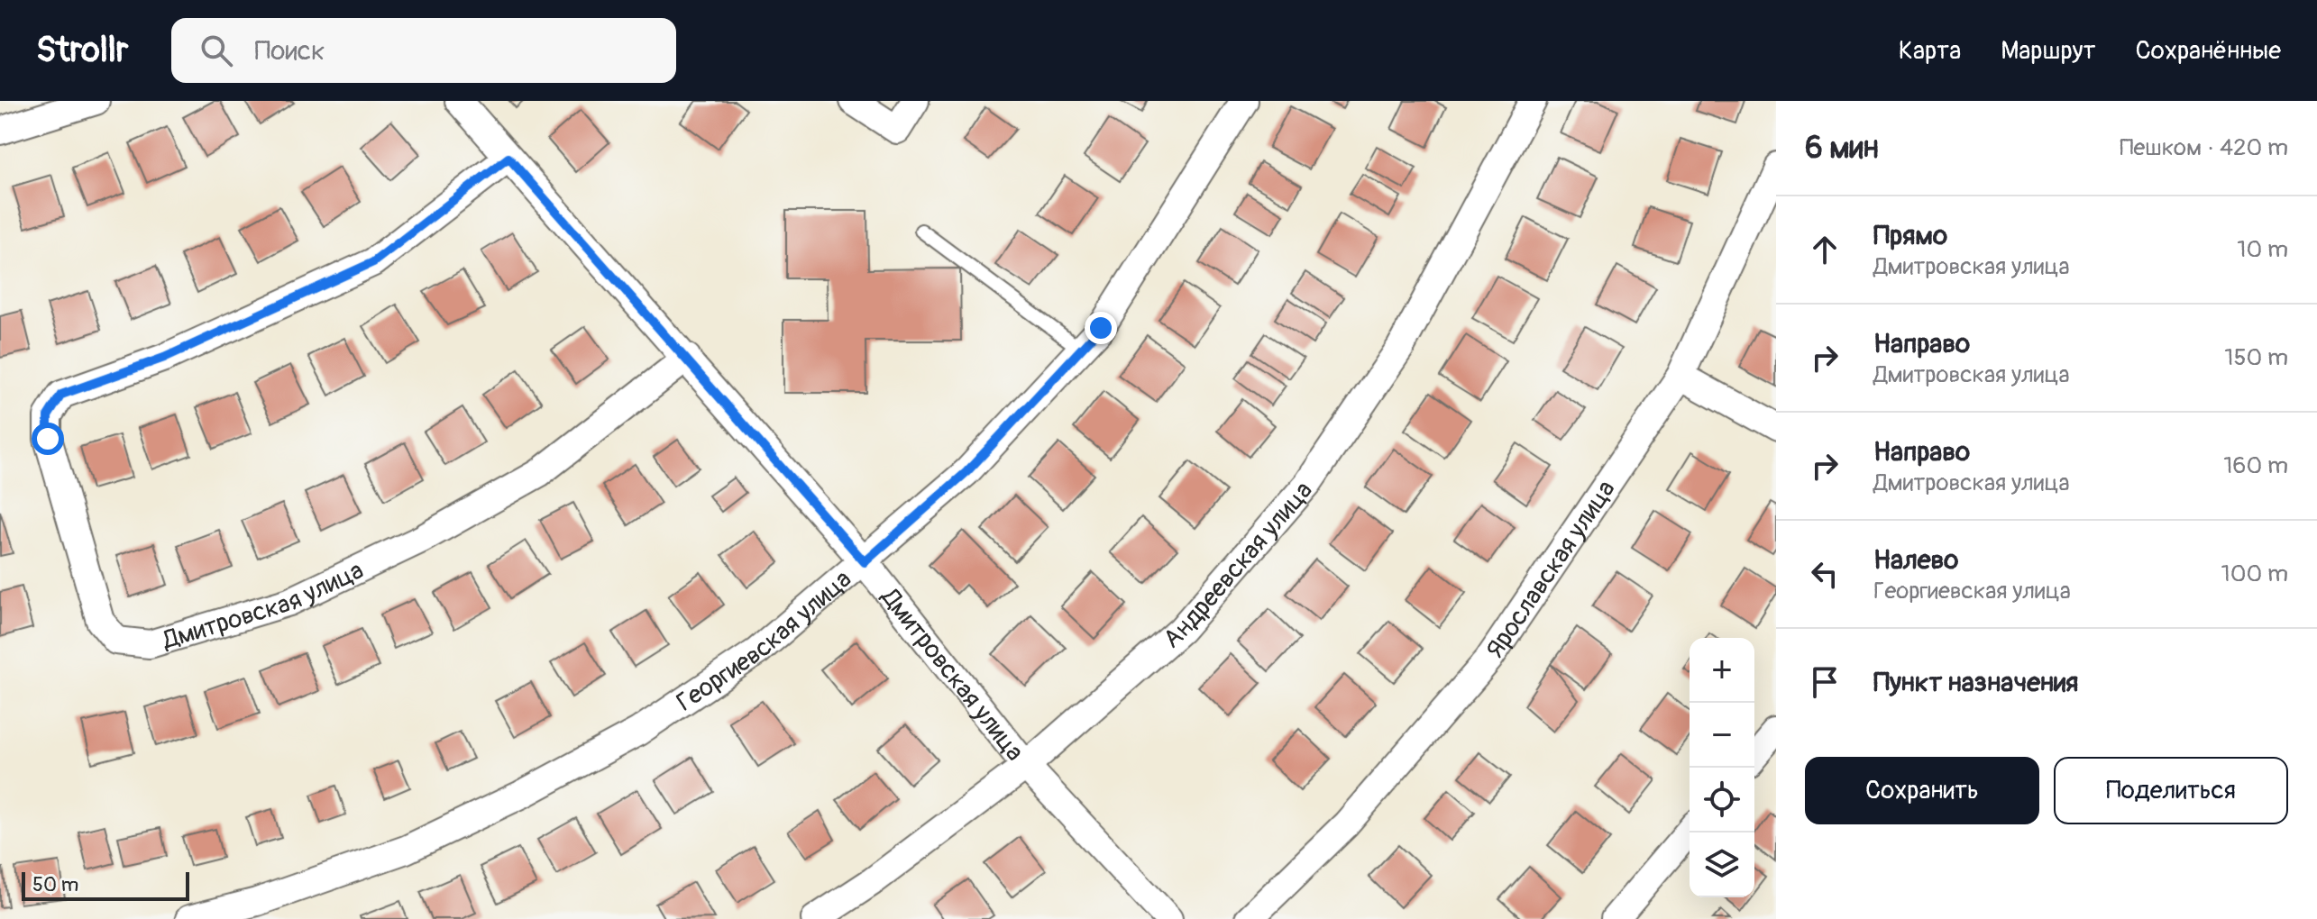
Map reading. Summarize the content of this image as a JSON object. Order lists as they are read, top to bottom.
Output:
{
  "streets": {
    "street": [
      "Андреевская улица",
      "Ярославская улица",
      "Дмитровская улица",
      "Георгиевская улица"
    ]
  },
  "crossings": [
    ["Андреевская улица", "Дмитровская улица"],
    ["Дмитровская улица", "Георгиевская улица"]
  ],
  "scale_bar": "50 m",
  "page": {
    "header": "Strollr",
    "search": "Поиск",
    "nav": ["Карта", "Маршрут", "Сохранённые"],
    "heading": ["6 мин", "Пешком · 420 m"],
    "list": [
      ["Прямо", "Дмитровская улица", "10 m"],
      ["Направо", "Дмитровская улица", "150 m"],
      ["Направо", "Дмитровская улица", "160 m"],
      ["Налево", "Георгиевская улица", "100 m"],
      "Пункт назначения"
    ],
    "map_buttons": ["+", "−"],
    "buttons": ["Сохранить", "Поделиться"],
    "scale": "50 m"
  }
}
